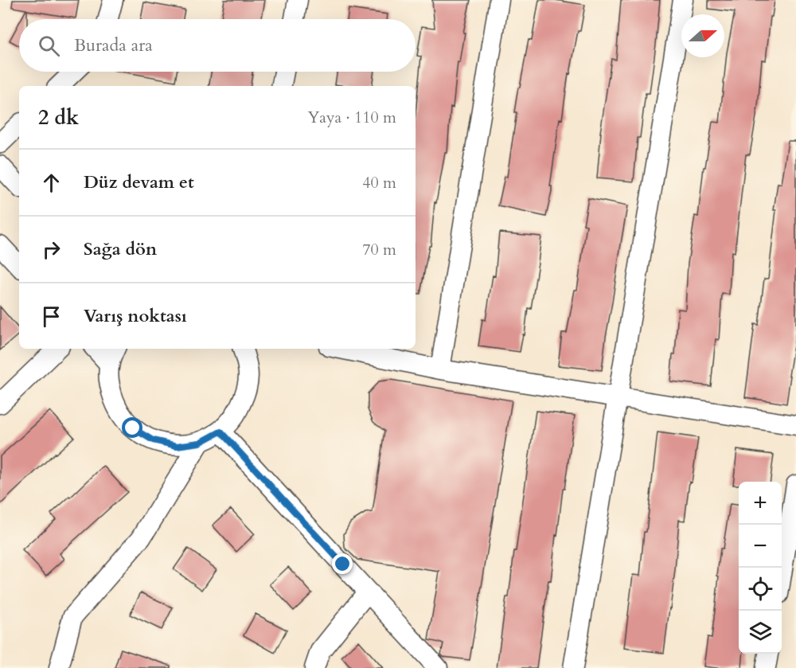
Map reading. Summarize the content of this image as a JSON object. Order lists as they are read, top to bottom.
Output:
{
  "north": "right",
  "page": {
    "search": "Burada ara",
    "heading": ["2 dk", "Yaya · 110 m"],
    "list": [
      ["Düz devam et", "40 m"],
      ["Sağa dön", "70 m"],
      "Varış noktası"
    ],
    "map_buttons": ["+", "−"]
  }
}
